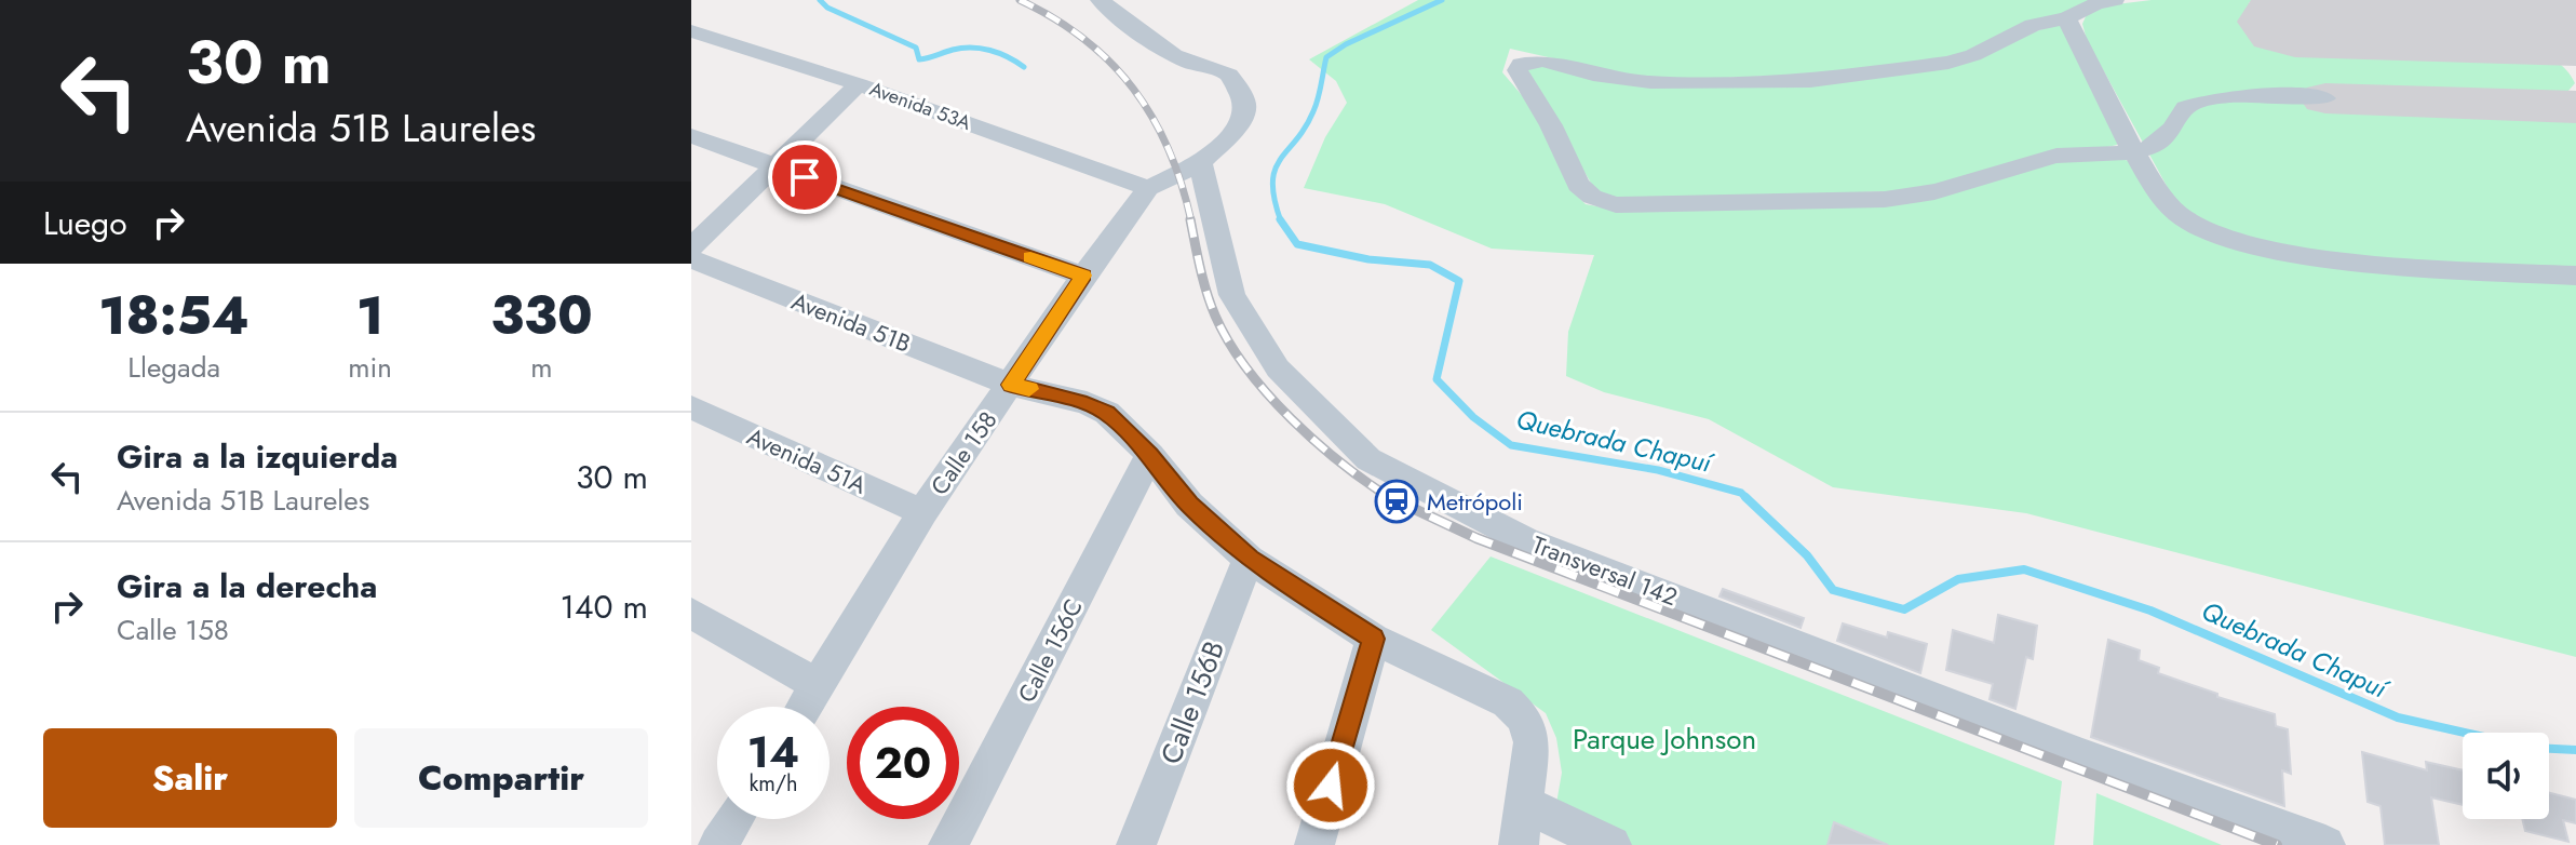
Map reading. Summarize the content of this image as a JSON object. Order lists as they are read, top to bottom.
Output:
{
  "streets": {
    "street": [
      "Avenida 53A",
      "Avenida 51B",
      "Calle 158",
      "Avenida 51A",
      "Transversal 142",
      "Calle 156C",
      "Calle 156B"
    ]
  },
  "crossings": [
    ["Avenida 53A", "Calle 158"],
    ["Avenida 51B", "Calle 158"],
    ["Avenida 51B", "Calle 156C"],
    ["Avenida 51B", "Calle 156B"],
    ["Calle 158", "Avenida 51A"]
  ],
  "water": ["Quebrada Chapuí"],
  "parks": ["Parque Johnson"],
  "places": {
    "station": ["Metrópoli"]
  },
  "page": {
    "turn": ["30 m", "Avenida 51B Laureles"],
    "then": "Luego",
    "eta": [
      "18:54",
      "Llegada",
      "1",
      "min",
      "330",
      "m"
    ],
    "list": [
      {
        "name": "Gira a la izquierda",
        "note": "Avenida 51B Laureles",
        "value": "30 m"
      },
      {
        "name": "Gira a la derecha",
        "note": "Calle 158",
        "value": "140 m"
      }
    ],
    "speed": "14 km/h",
    "limit": "20",
    "buttons": ["Salir", "Compartir"]
  }
}
